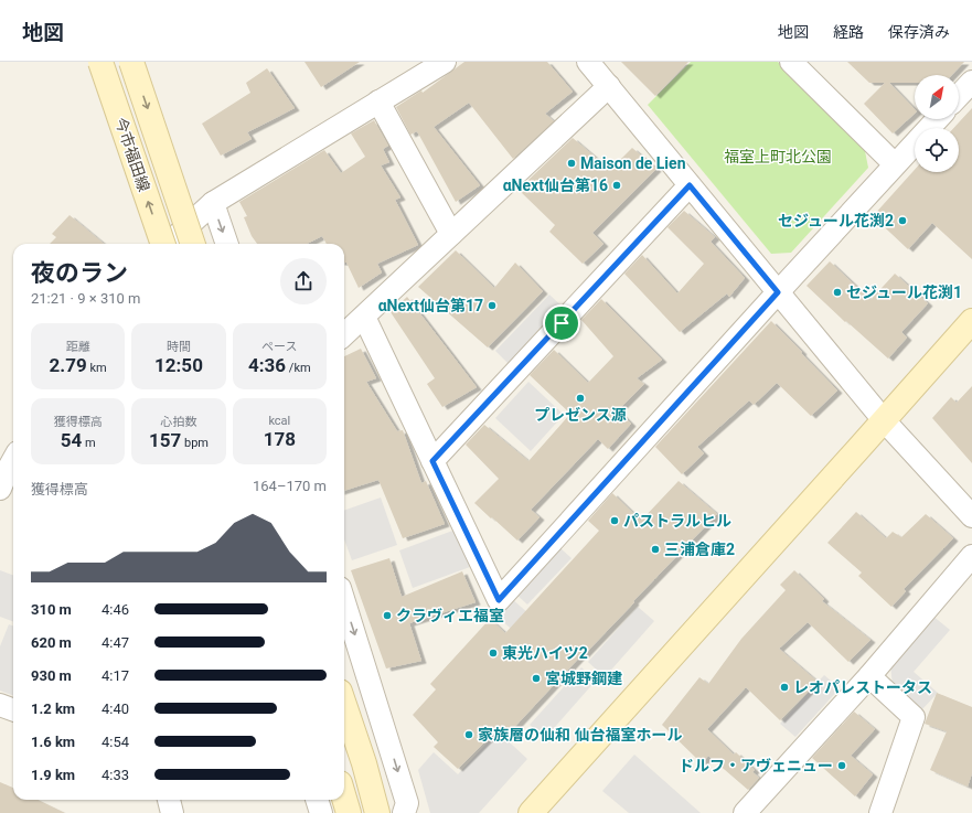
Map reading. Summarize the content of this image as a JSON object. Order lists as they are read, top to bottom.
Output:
{
  "streets": {
    "street": ["今市福田線"]
  },
  "parks": ["福室上町北公園"],
  "places": [
    "Maison de Lien",
    "αNext仙台第16",
    "セジュール花渕2",
    "セジュール花渕1",
    "αNext仙台第17",
    "プレゼンス源",
    "パストラルヒル",
    "三浦倉庫2",
    "クラヴィエ福室",
    "東光ハイツ2",
    "宮城野鋼建",
    "レオパレストータス",
    "家族層の仙和 仙台福室ホール",
    "ドルフ・アヴェニュー"
  ],
  "north": "top right",
  "page": {
    "header": "地図",
    "nav": ["地図", "経路", "保存済み"],
    "heading": ["夜のラン", "21:21 · 9 × 310 m"],
    "stats": [
      ["距離", "2.79 km"],
      ["時間", "12:50"],
      ["ペース", "4:36 /km"],
      ["獲得標高", "54 m"],
      ["心拍数", "157 bpm"],
      ["kcal", "178"]
    ],
    "chart": ["獲得標高", "164–170 m"],
    "list": [
      {
        "name": "310 m",
        "note": "4:46"
      },
      {
        "name": "620 m",
        "note": "4:47"
      },
      {
        "name": "930 m",
        "note": "4:17"
      },
      {
        "name": "1.2 km",
        "note": "4:40"
      },
      {
        "name": "1.6 km",
        "note": "4:54"
      },
      {
        "name": "1.9 km",
        "note": "4:33"
      }
    ]
  }
}
